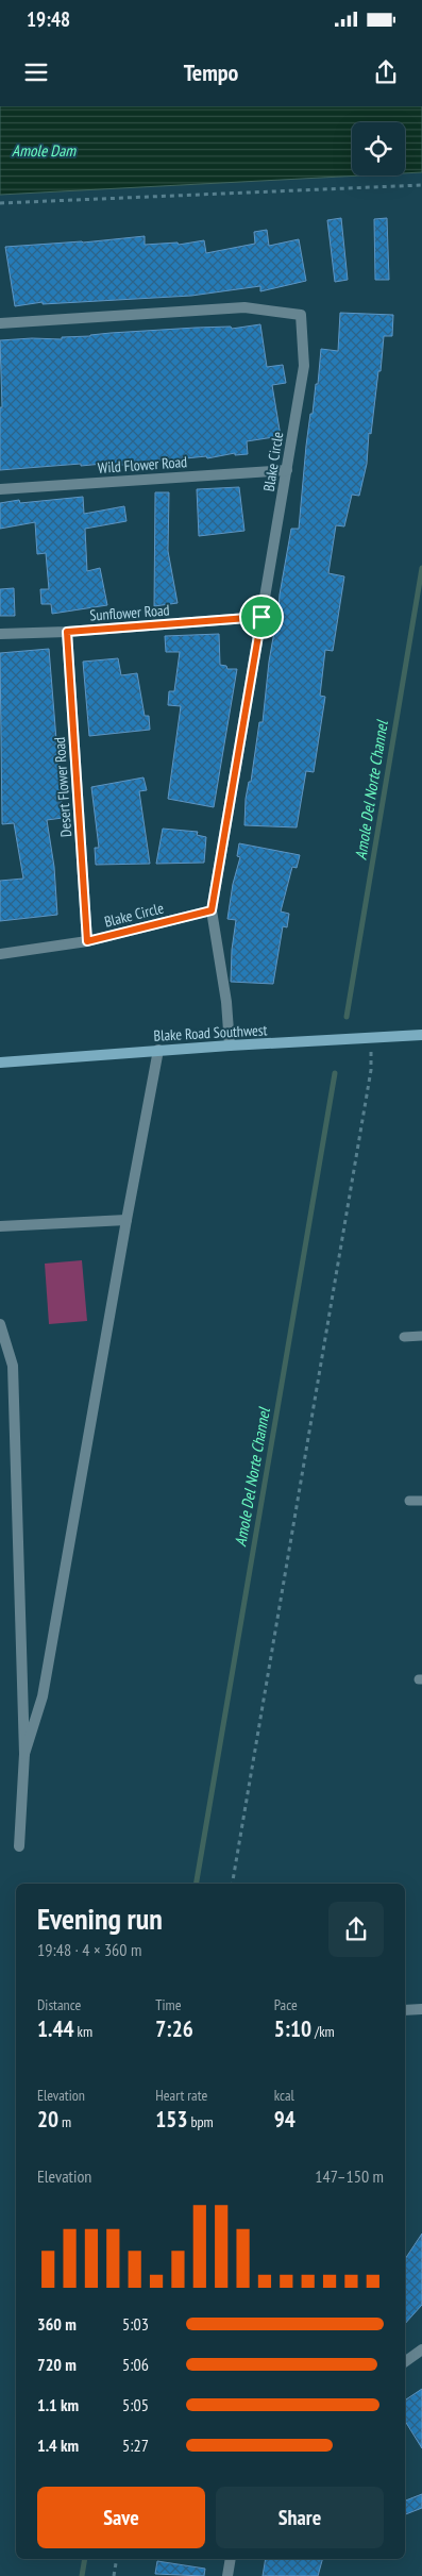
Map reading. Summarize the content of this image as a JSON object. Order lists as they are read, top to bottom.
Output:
{
  "streets": {
    "main road": ["Blake Road Southwest"],
    "street": [
      "Blake Circle",
      "Wild Flower Road",
      "Sunflower Road",
      "Desert Flower Road"
    ]
  },
  "crossings": [
    ["Blake Circle", "Wild Flower Road"],
    ["Blake Circle", "Sunflower Road"],
    ["Blake Circle", "Desert Flower Road"],
    ["Blake Circle", "Blake Road Southwest"],
    ["Sunflower Road", "Desert Flower Road"]
  ],
  "water": ["Amole Dam", "Amole Del Norte Channel"],
  "page": {
    "status": "19:48",
    "header": "Tempo",
    "heading": ["Evening run", "19:48 · 4 × 360 m"],
    "stats": [
      ["Distance", "1.44 km"],
      ["Time", "7:26"],
      ["Pace", "5:10 /km"],
      ["Elevation", "20 m"],
      ["Heart rate", "153 bpm"],
      ["kcal", "94"]
    ],
    "chart": ["Elevation", "147–150 m"],
    "list": [
      {
        "name": "360 m",
        "note": "5:03"
      },
      {
        "name": "720 m",
        "note": "5:06"
      },
      {
        "name": "1.1 km",
        "note": "5:05"
      },
      {
        "name": "1.4 km",
        "note": "5:27"
      }
    ],
    "buttons": ["Save", "Share"]
  }
}
